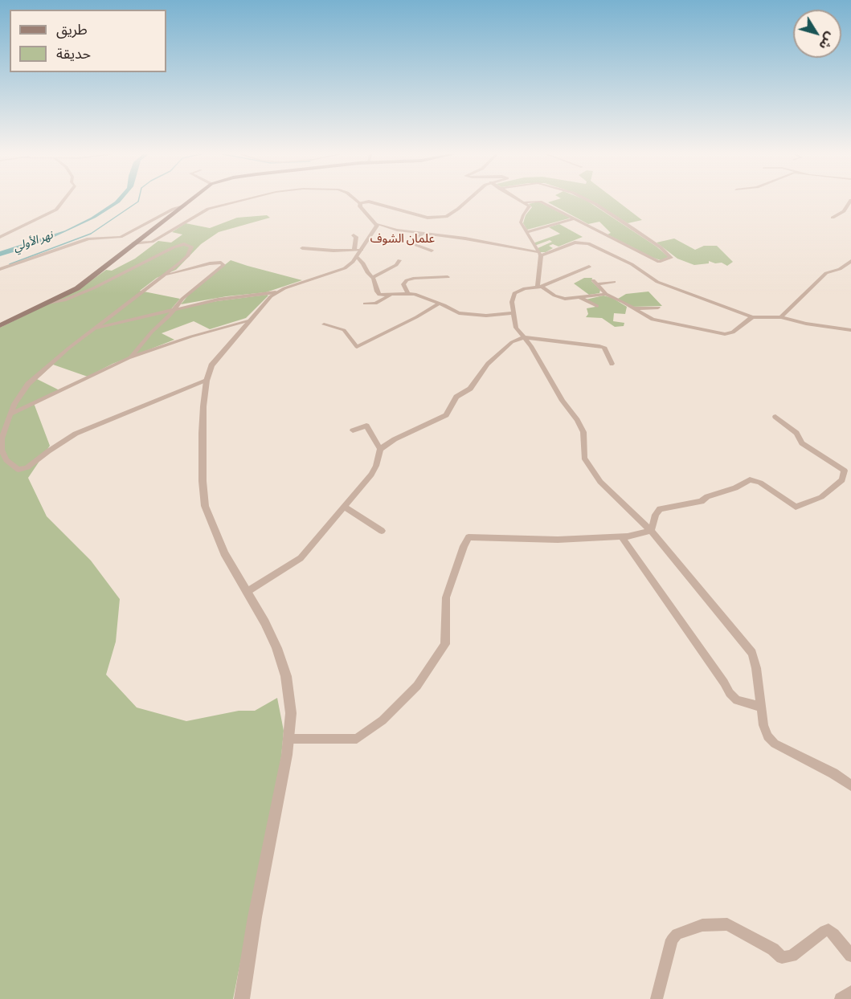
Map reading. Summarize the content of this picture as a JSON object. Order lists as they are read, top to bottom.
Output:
{
  "districts": ["علمان الشوف"],
  "water": ["نهر الأولي"],
  "legend": ["طريق", "حديقة"],
  "north": "bottom right"
}
